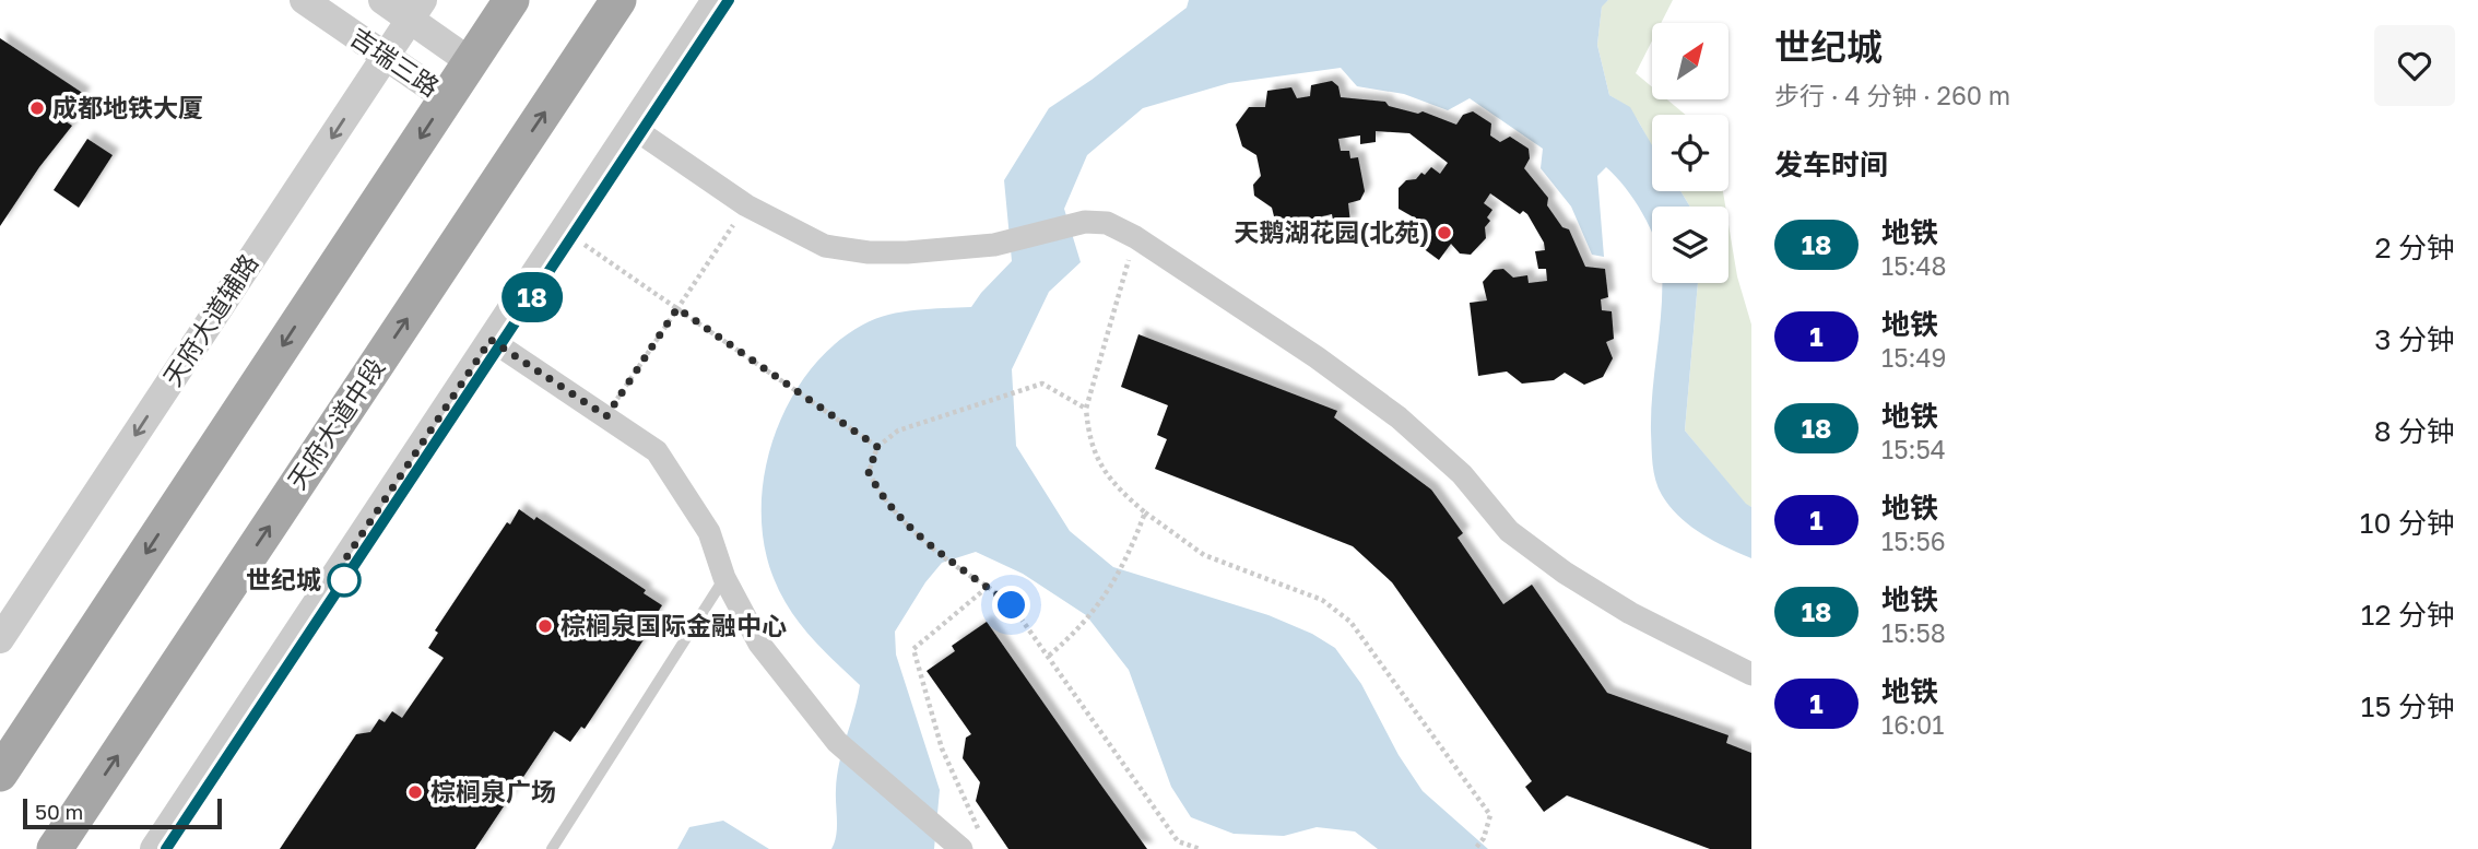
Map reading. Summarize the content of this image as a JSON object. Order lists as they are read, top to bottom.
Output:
{
  "streets": {
    "main road": ["天府大道中段"],
    "street": ["吉瑞三路", "天府大道辅路"]
  },
  "crossings": [
    ["吉瑞三路", "天府大道辅路"]
  ],
  "places": [
    "成都地铁大厦",
    "天鹅湖花园(北苑)",
    "世纪城",
    "棕榈泉国际金融中心",
    "棕榈泉广场"
  ],
  "lines": ["metro line 18"],
  "scale_bar": "50 m",
  "north": "top right",
  "page": {
    "on_map": "18",
    "heading": [
      ["世纪城", "步行 · 4 分钟 · 260 m"],
      "发车时间"
    ],
    "list": [
      {
        "mark": "18",
        "name": "地铁",
        "note": "15:48",
        "value": "2 分钟"
      },
      {
        "mark": "1",
        "name": "地铁",
        "note": "15:49",
        "value": "3 分钟"
      },
      {
        "mark": "18",
        "name": "地铁",
        "note": "15:54",
        "value": "8 分钟"
      },
      {
        "mark": "1",
        "name": "地铁",
        "note": "15:56",
        "value": "10 分钟"
      },
      {
        "mark": "18",
        "name": "地铁",
        "note": "15:58",
        "value": "12 分钟"
      },
      {
        "mark": "1",
        "name": "地铁",
        "note": "16:01",
        "value": "15 分钟"
      }
    ],
    "scale": "50 m"
  }
}
